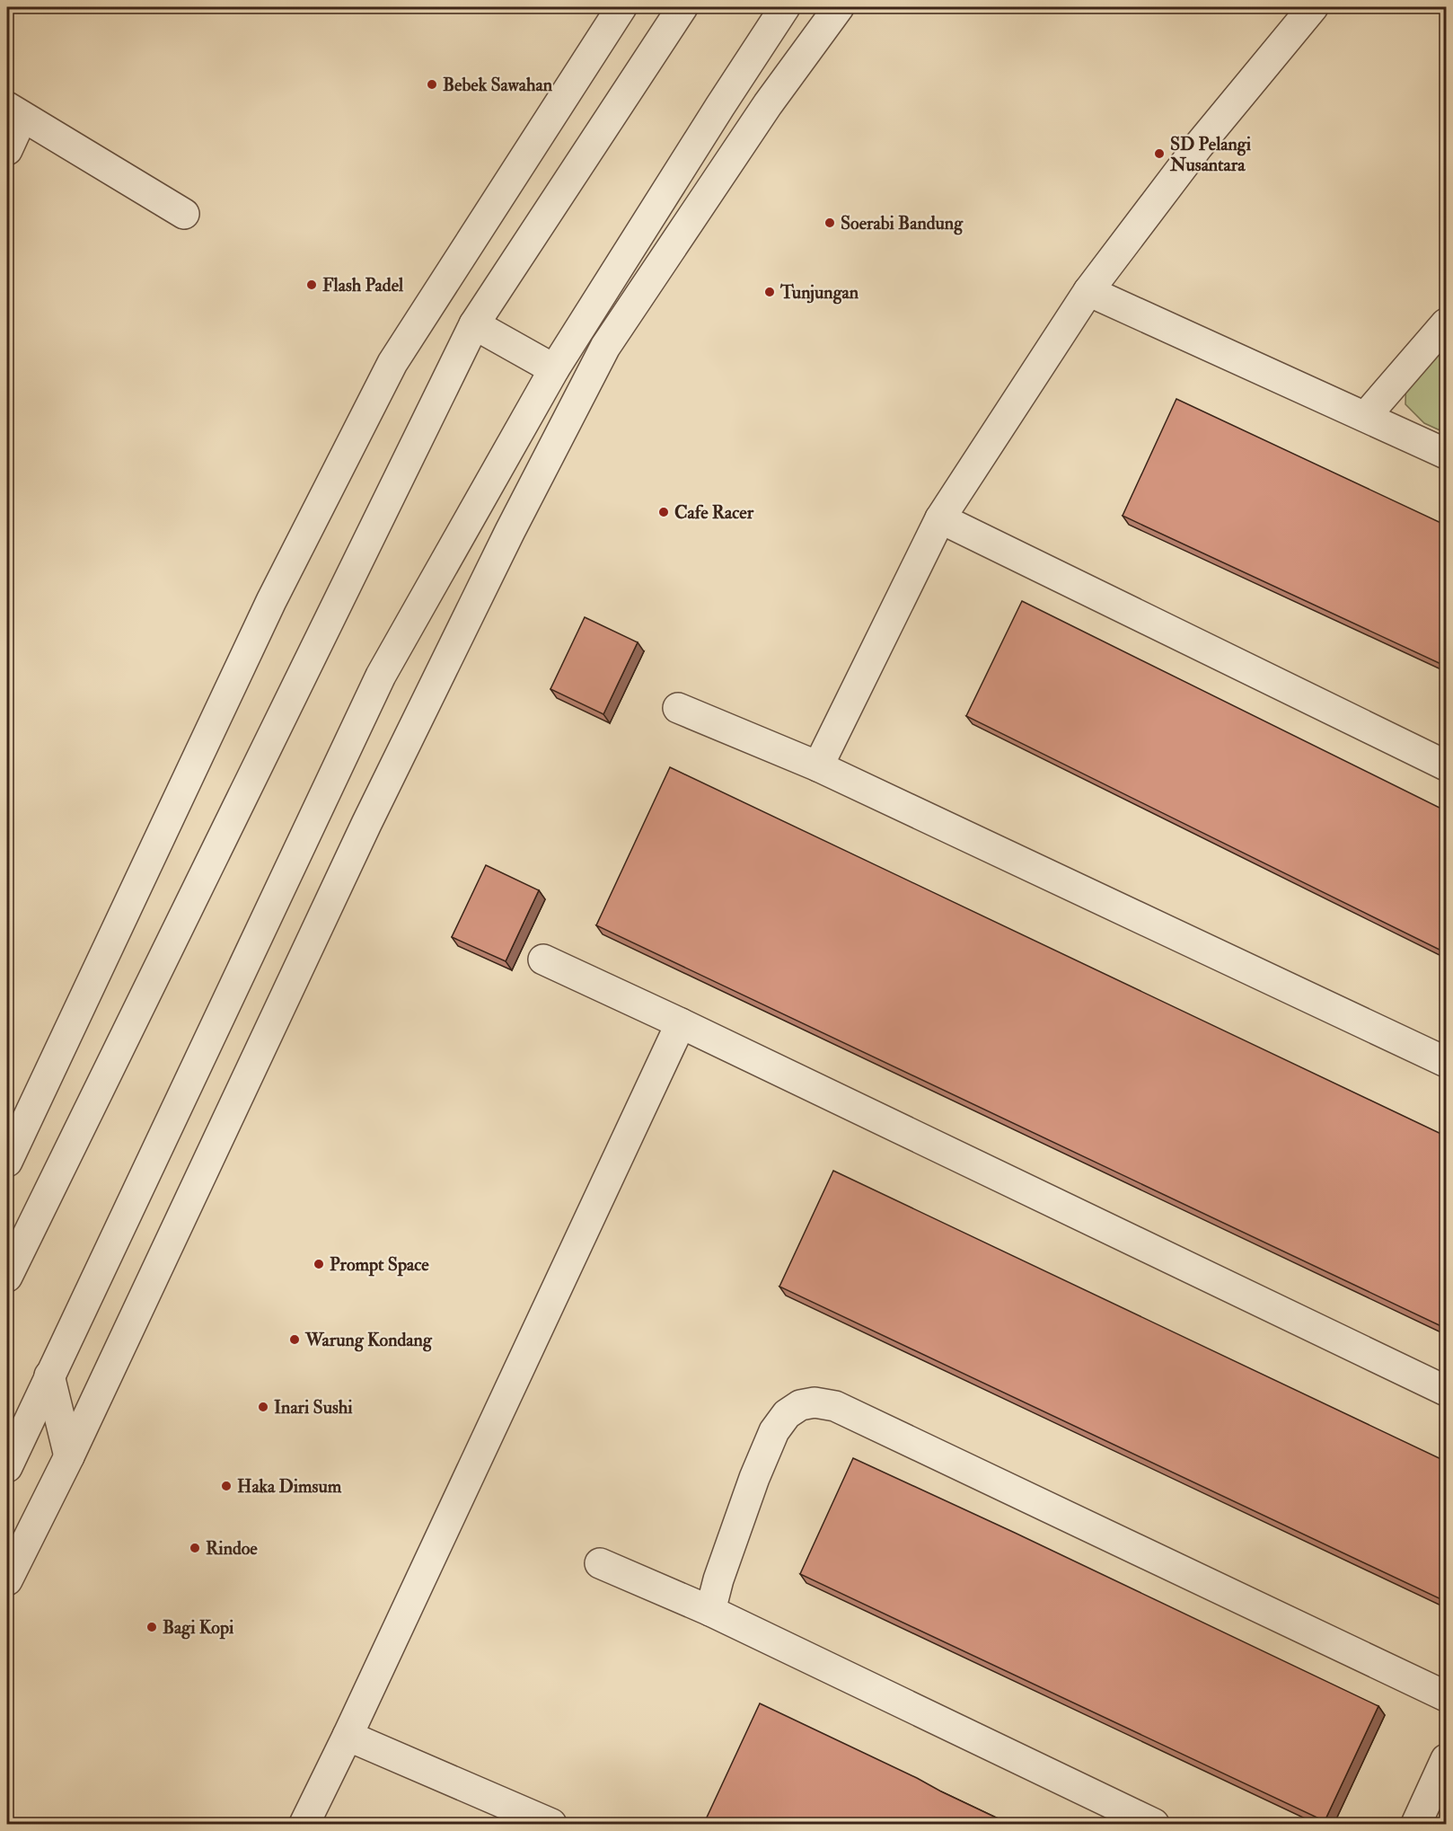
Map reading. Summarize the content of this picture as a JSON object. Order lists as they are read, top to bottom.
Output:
{
  "places": [
    "Bebek Sawahan",
    "SD Pelangi Nusantara",
    "Soerabi Bandung",
    "Flash Padel",
    "Tunjungan",
    "Cafe Racer",
    "Prompt Space",
    "Warung Kondang",
    "Inari Sushi",
    "Haka Dimsum",
    "Rindoe",
    "Bagi Kopi"
  ]
}
